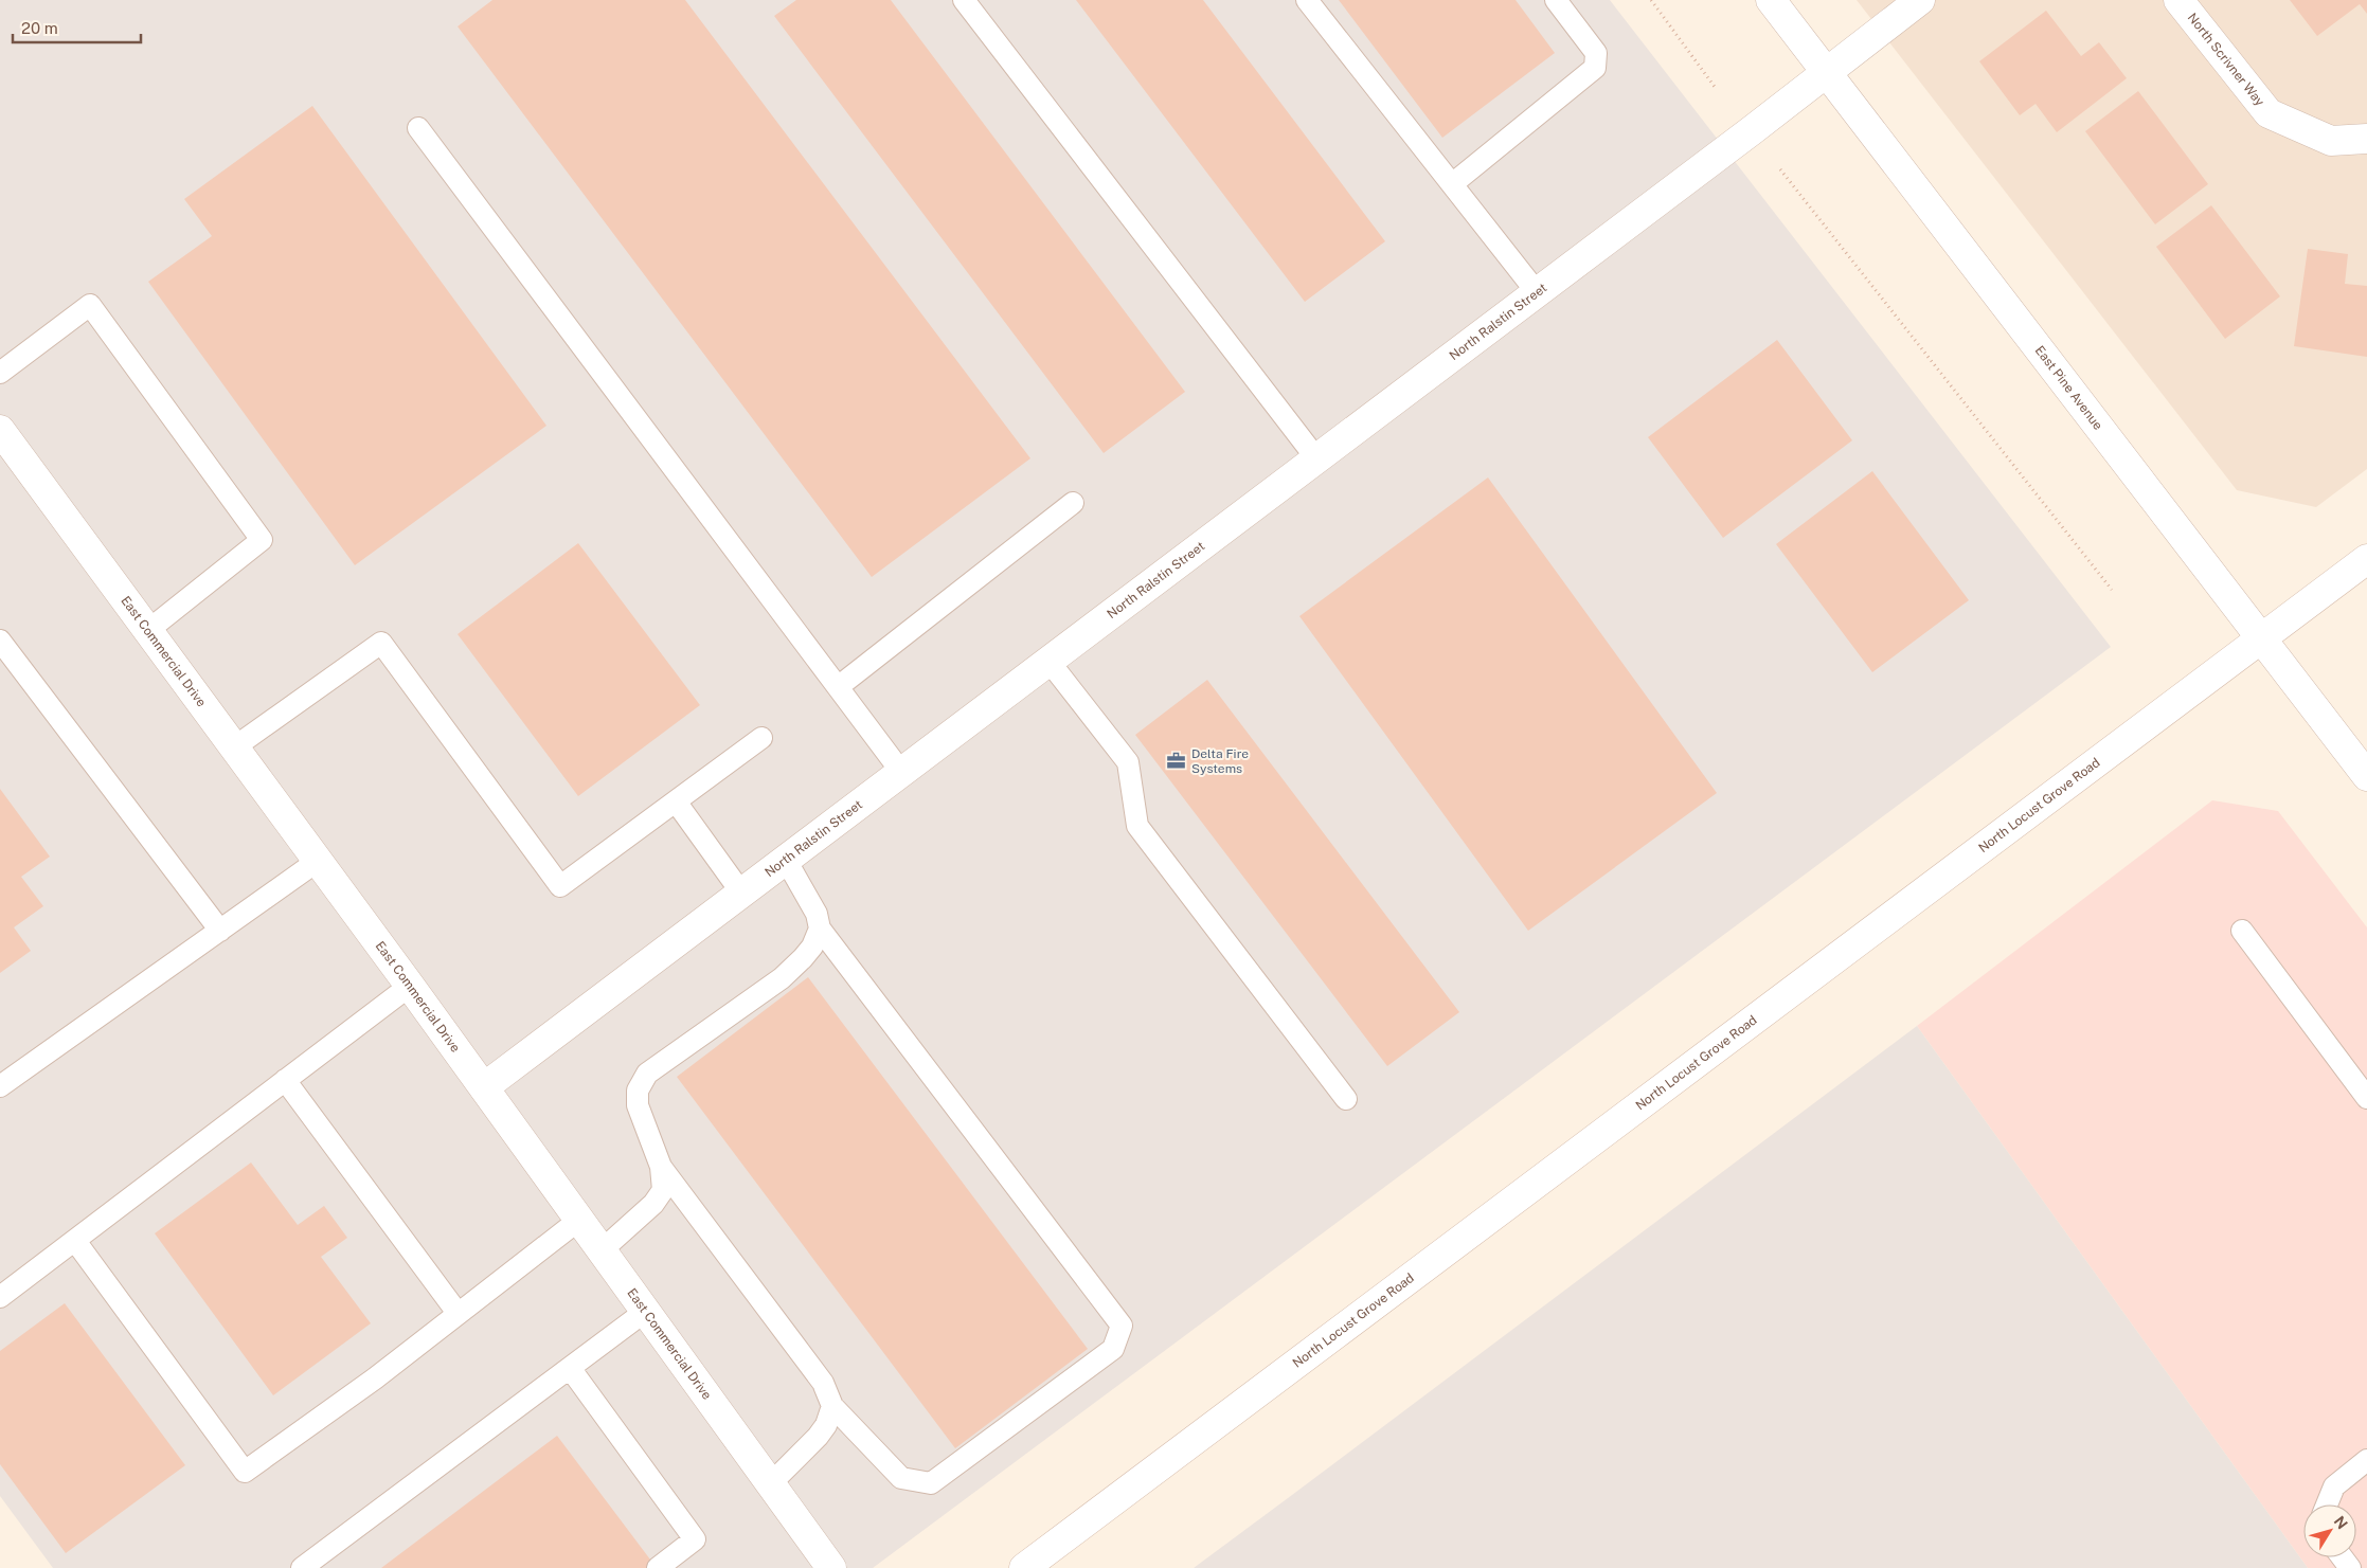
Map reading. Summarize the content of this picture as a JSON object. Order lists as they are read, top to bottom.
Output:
{
  "streets": {
    "street": [
      "North Scrivner Way",
      "North Ralstin Street",
      "East Pine Avenue",
      "East Commercial Drive",
      "North Locust Grove Road"
    ]
  },
  "crossings": [
    ["North Ralstin Street", "East Pine Avenue"],
    ["North Ralstin Street", "East Commercial Drive"],
    ["East Pine Avenue", "North Locust Grove Road"]
  ],
  "places": {
    "office": ["Delta Fire Systems"]
  },
  "scale_bar": "20 m",
  "north": "top right"
}
